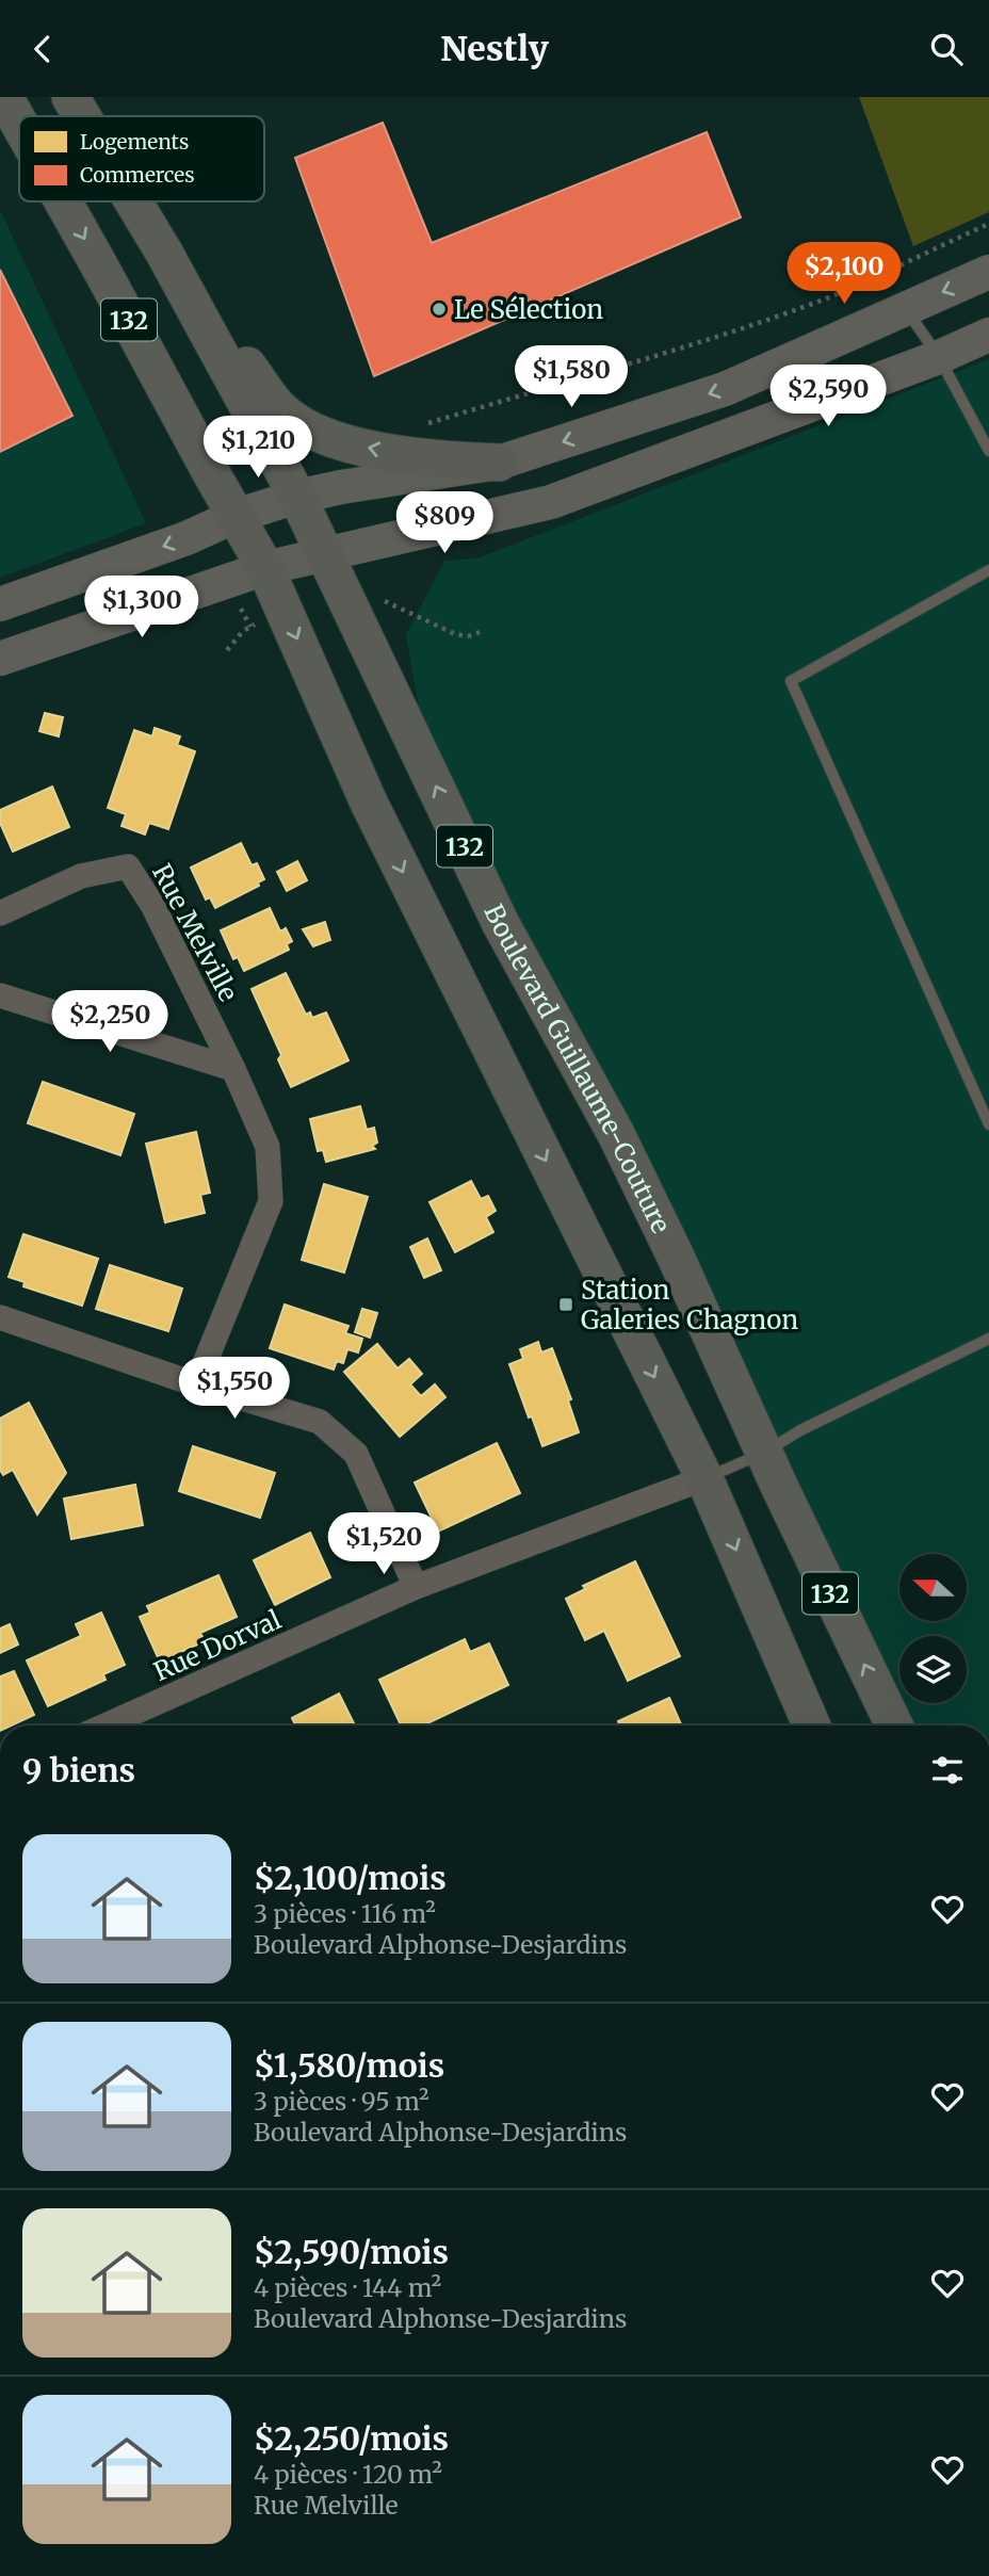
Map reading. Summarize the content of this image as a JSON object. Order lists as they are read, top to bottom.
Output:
{
  "streets": {
    "main road": ["132", "Boulevard Guillaume-Couture"],
    "street": ["Rue Melville", "Rue Dorval"]
  },
  "crossings": [
    ["132", "Rue Dorval"]
  ],
  "places": {
    "other": ["Le Sélection"],
    "transit": ["Station Galeries Chagnon"]
  },
  "legend": ["Logements", "Commerces"],
  "north": "left",
  "page": {
    "header": "Nestly",
    "price": [
      "$2,100",
      "$1,580",
      "$2,590",
      "$1,210",
      "$809",
      "$1,300",
      "$2,250",
      "$1,550",
      "$1,520"
    ],
    "heading": "9 biens",
    "list": [
      {
        "name": "$2,100/mois",
        "note": "3 pièces · 116 m² · Boulevard Alphonse-Desjardins"
      },
      {
        "name": "$1,580/mois",
        "note": "3 pièces · 95 m² · Boulevard Alphonse-Desjardins"
      },
      {
        "name": "$2,590/mois",
        "note": "4 pièces · 144 m² · Boulevard Alphonse-Desjardins"
      },
      {
        "name": "$2,250/mois",
        "note": "4 pièces · 120 m² · Rue Melville"
      }
    ]
  }
}
